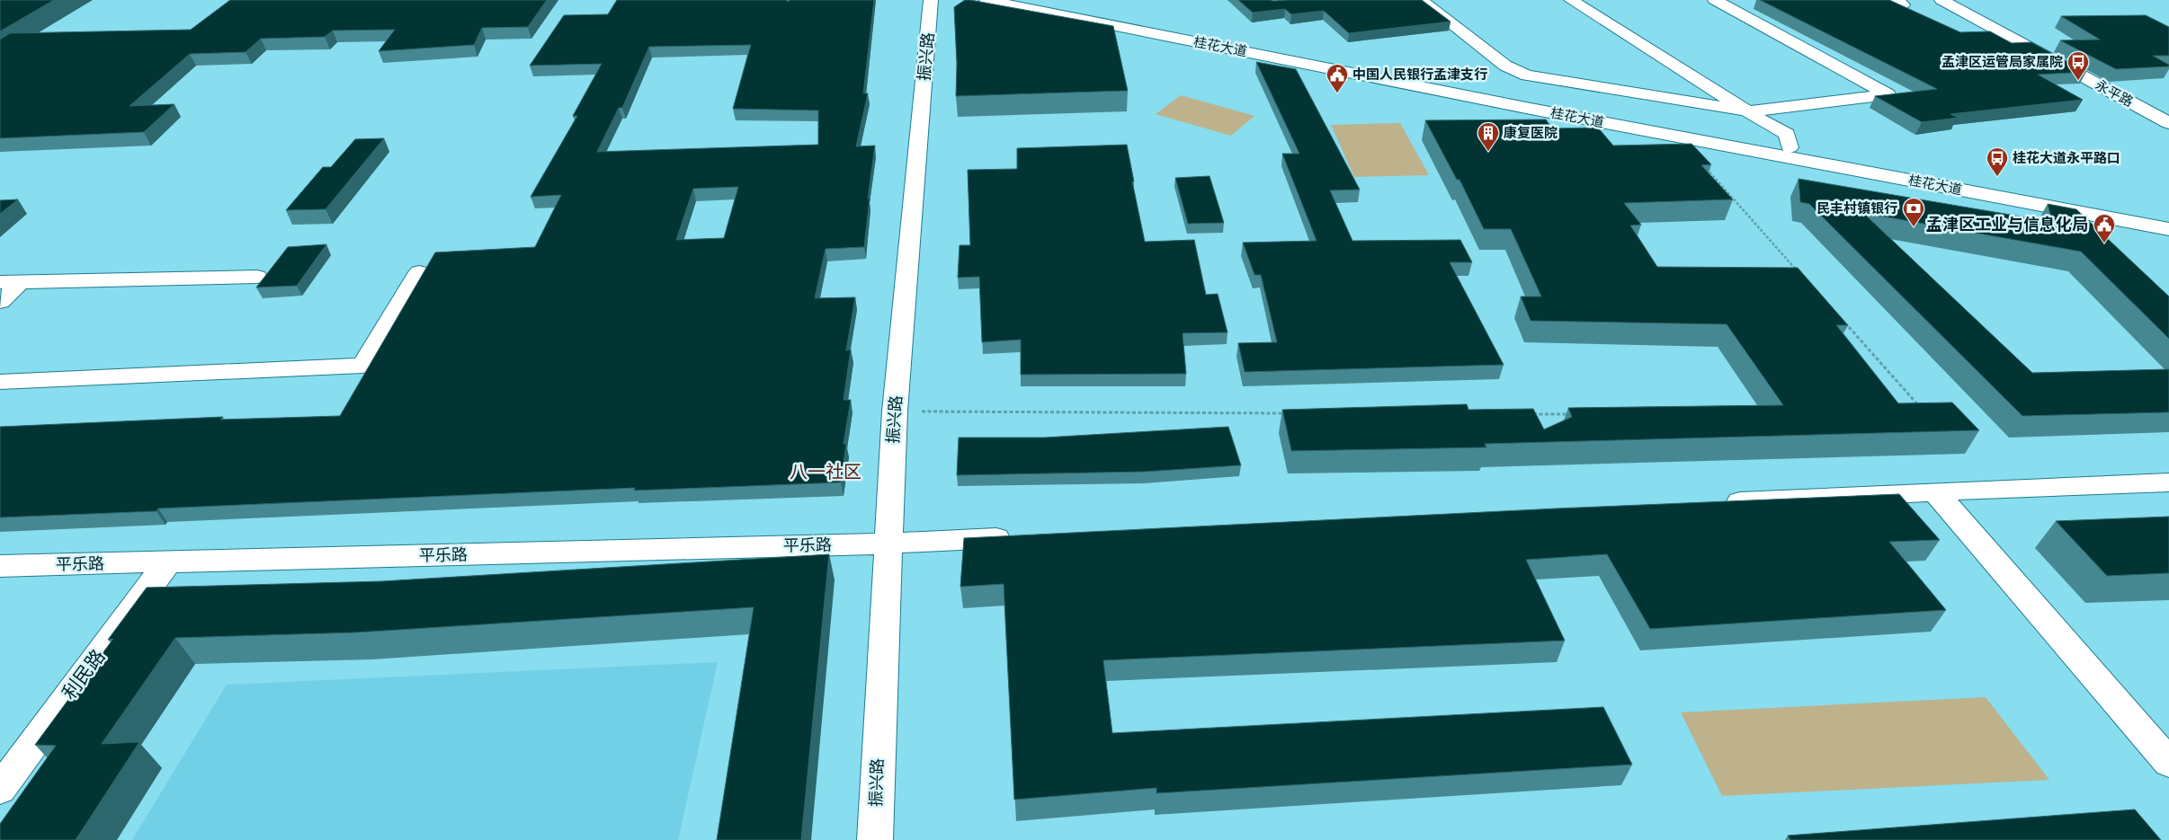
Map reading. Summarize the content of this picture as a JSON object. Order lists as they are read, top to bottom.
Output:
{
  "streets": {
    "main road": [
      "桂花大道",
      "振兴路",
      "永平路",
      "平乐路",
      "利民路"
    ]
  },
  "crossings": [
    ["振兴路", "平乐路"],
    ["平乐路", "利民路"]
  ],
  "districts": ["八一社区"],
  "places": {
    "bus stop": ["孟津区运管局家属院", "桂花大道永平路口"],
    "public building": ["中国人民银行孟津支行", "孟津区工业与信息化局"],
    "building": ["康复医院"],
    "bank": ["民丰村镇银行"]
  }
}
